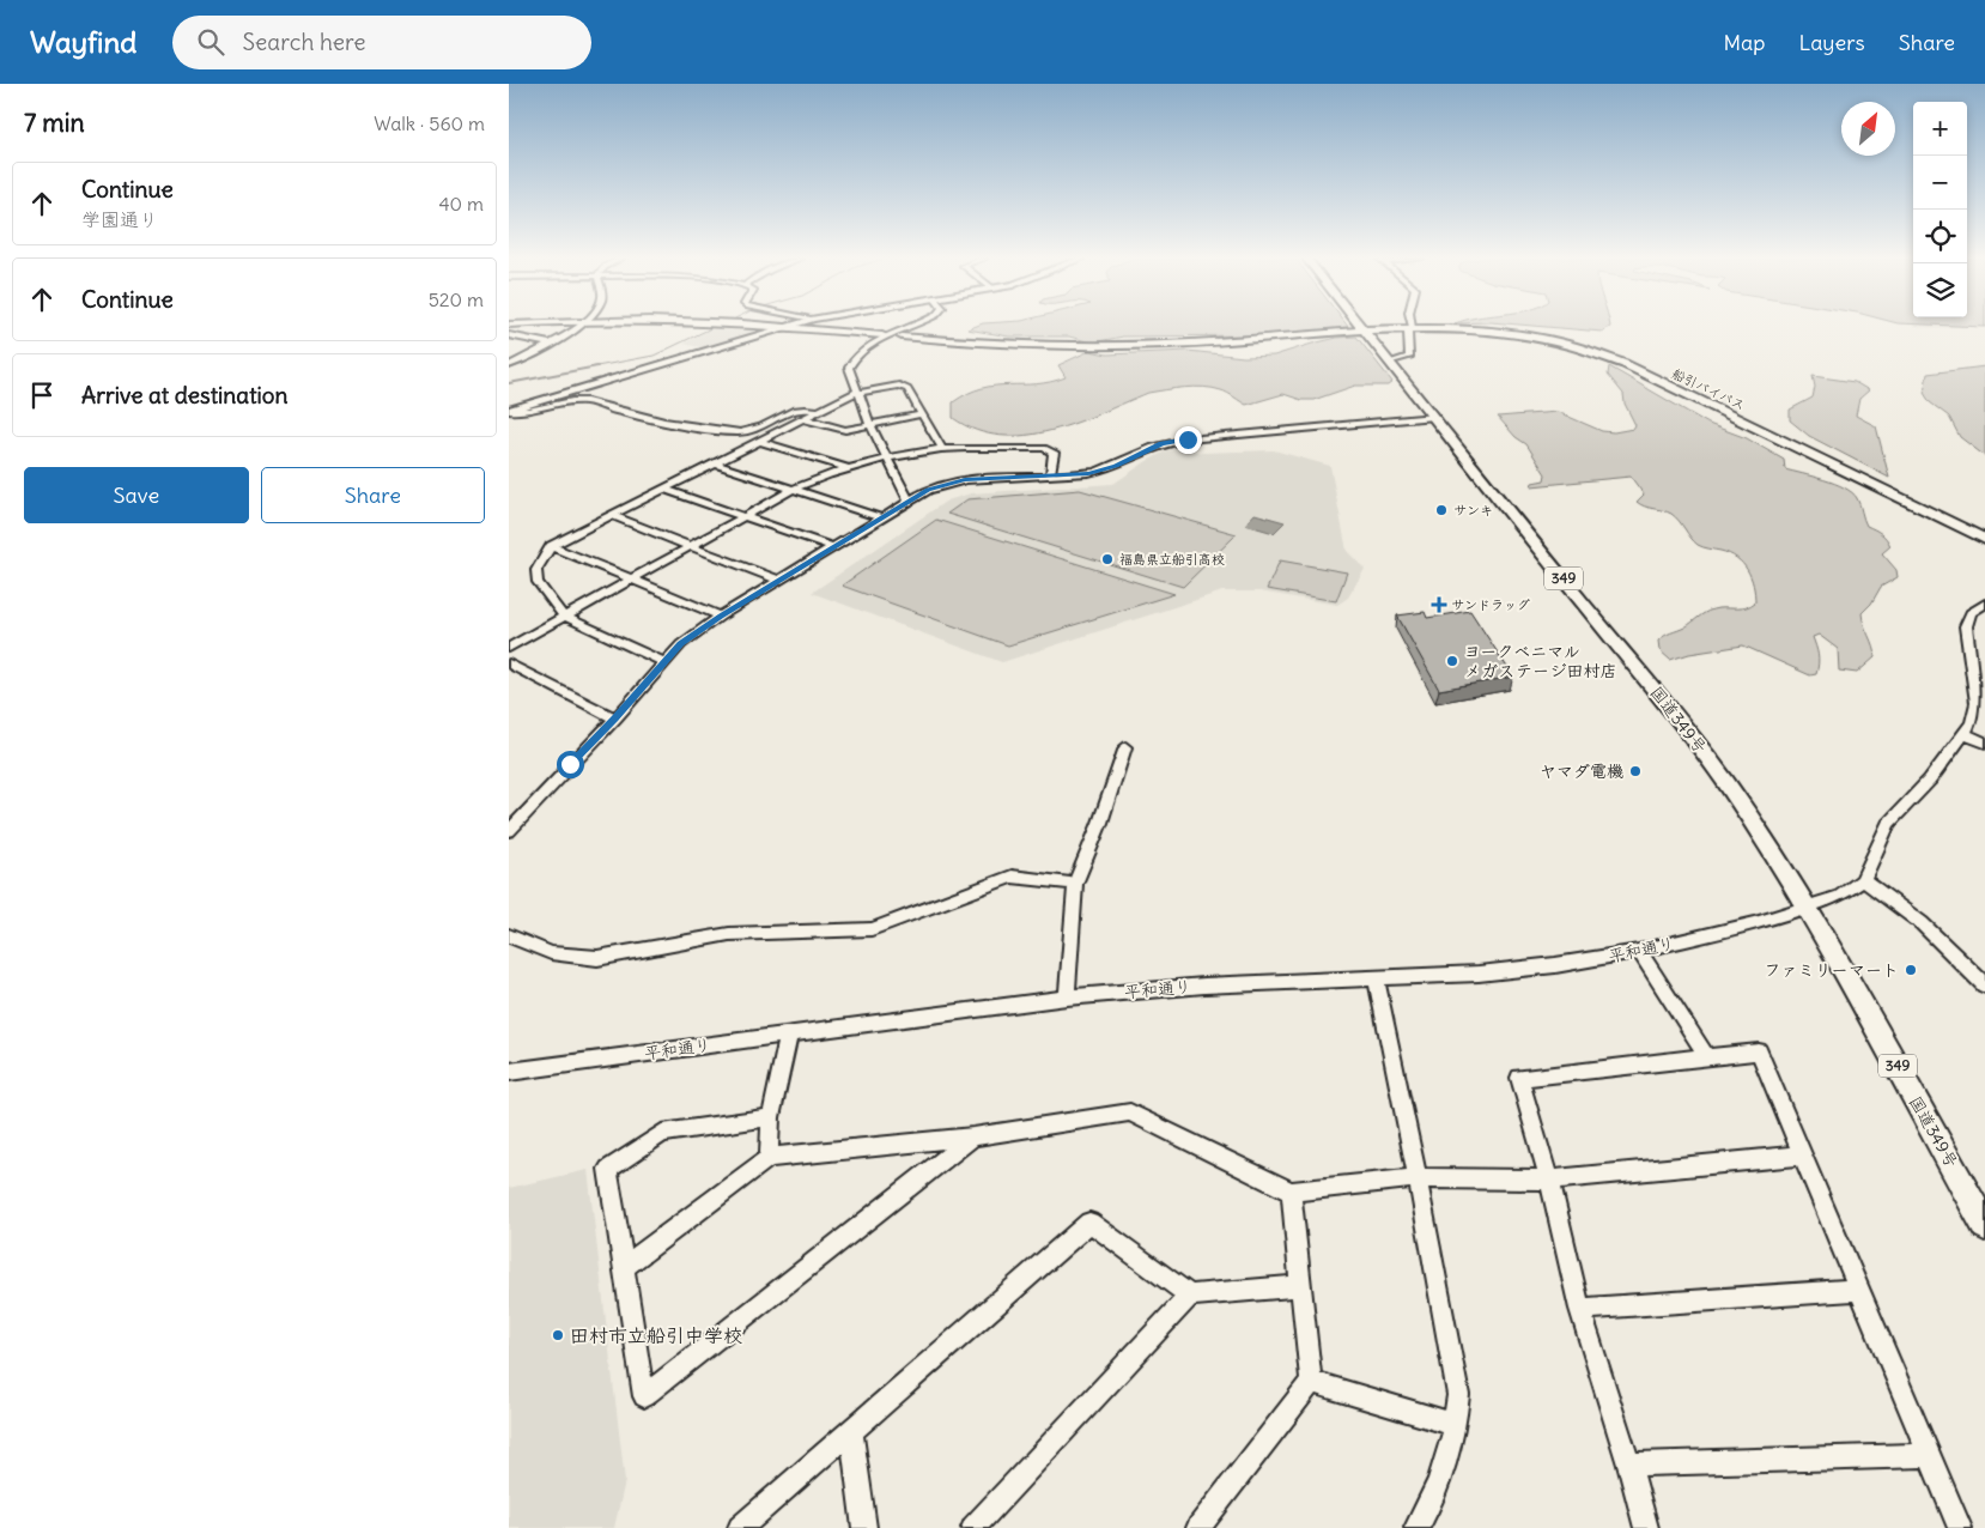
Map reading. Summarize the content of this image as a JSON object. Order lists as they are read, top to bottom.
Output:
{
  "streets": {
    "highway": ["船引バイパス", "349", "国道349号"],
    "street": ["平和通り"]
  },
  "crossings": [
    ["船引バイパス", "国道349号"],
    ["国道349号", "平和通り"]
  ],
  "places": {
    "other": [
      "サンキ",
      "福島県立船引高校",
      "ヨークベニマル メガステージ田村店",
      "ヤマダ電機",
      "ファミリーマート",
      "田村市立船引中学校"
    ],
    "health": ["サンドラッグ"]
  },
  "north": "top right",
  "page": {
    "header": "Wayfind",
    "search": "Search here",
    "nav": ["Map", "Layers", "Share"],
    "heading": ["7 min", "Walk · 560 m"],
    "map_buttons": ["+", "−"],
    "list": [
      ["Continue", "学園通り", "40 m"],
      ["Continue", "520 m"],
      "Arrive at destination"
    ],
    "buttons": ["Save", "Share"]
  }
}
